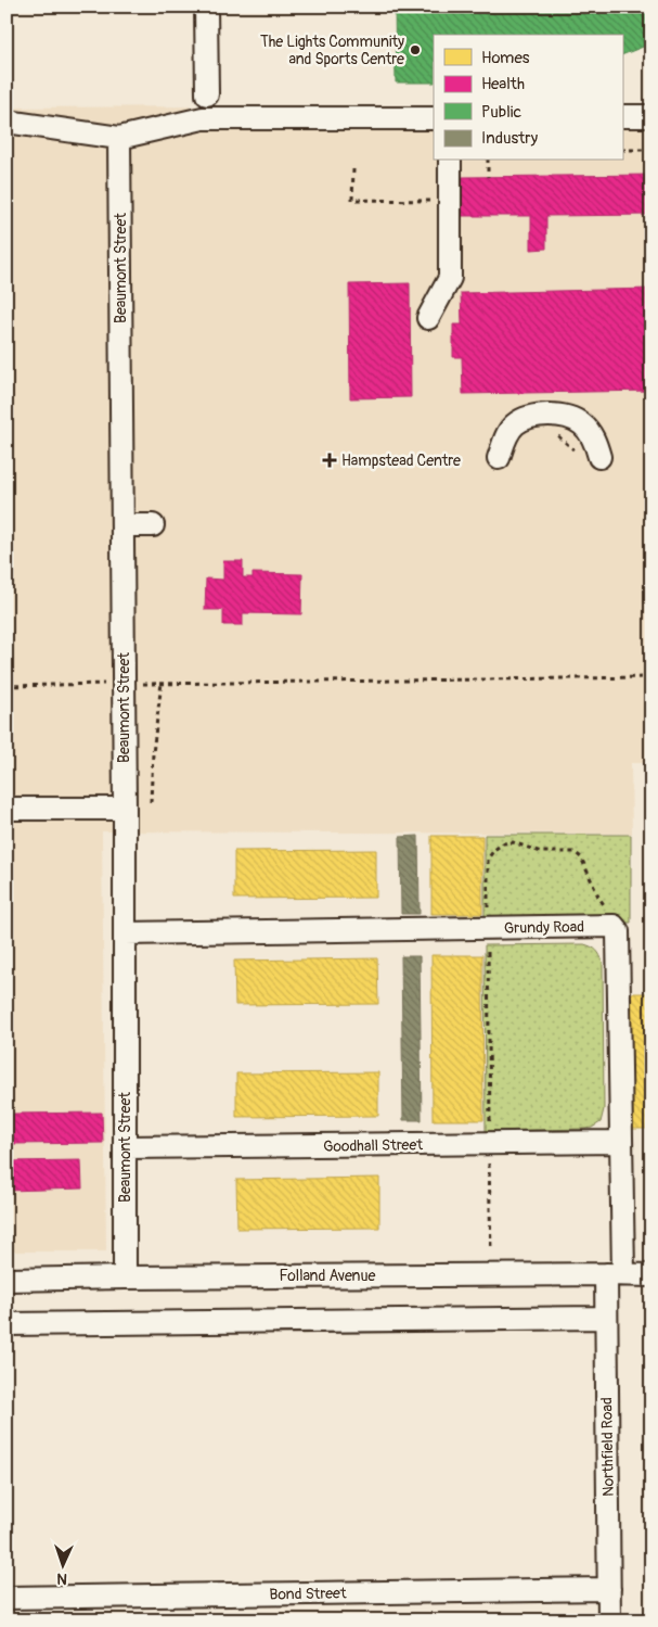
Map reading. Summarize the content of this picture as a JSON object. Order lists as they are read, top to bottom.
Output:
{
  "streets": {
    "street": [
      "Beaumont Street",
      "Grundy Road",
      "Goodhall Street",
      "Folland Avenue",
      "Northfield Road",
      "Bond Street"
    ]
  },
  "crossings": [
    ["Beaumont Street", "Grundy Road"],
    ["Beaumont Street", "Goodhall Street"],
    ["Beaumont Street", "Folland Avenue"],
    ["Grundy Road", "Goodhall Street"],
    ["Grundy Road", "Folland Avenue"],
    ["Grundy Road", "Northfield Road"],
    ["Folland Avenue", "Northfield Road"],
    ["Northfield Road", "Bond Street"]
  ],
  "places": {
    "other": ["The Lights Community and Sports Centre"],
    "health": ["Hampstead Centre"]
  },
  "legend": [
    "Homes",
    "Health",
    "Public",
    "Industry"
  ],
  "north": "bottom"
}
